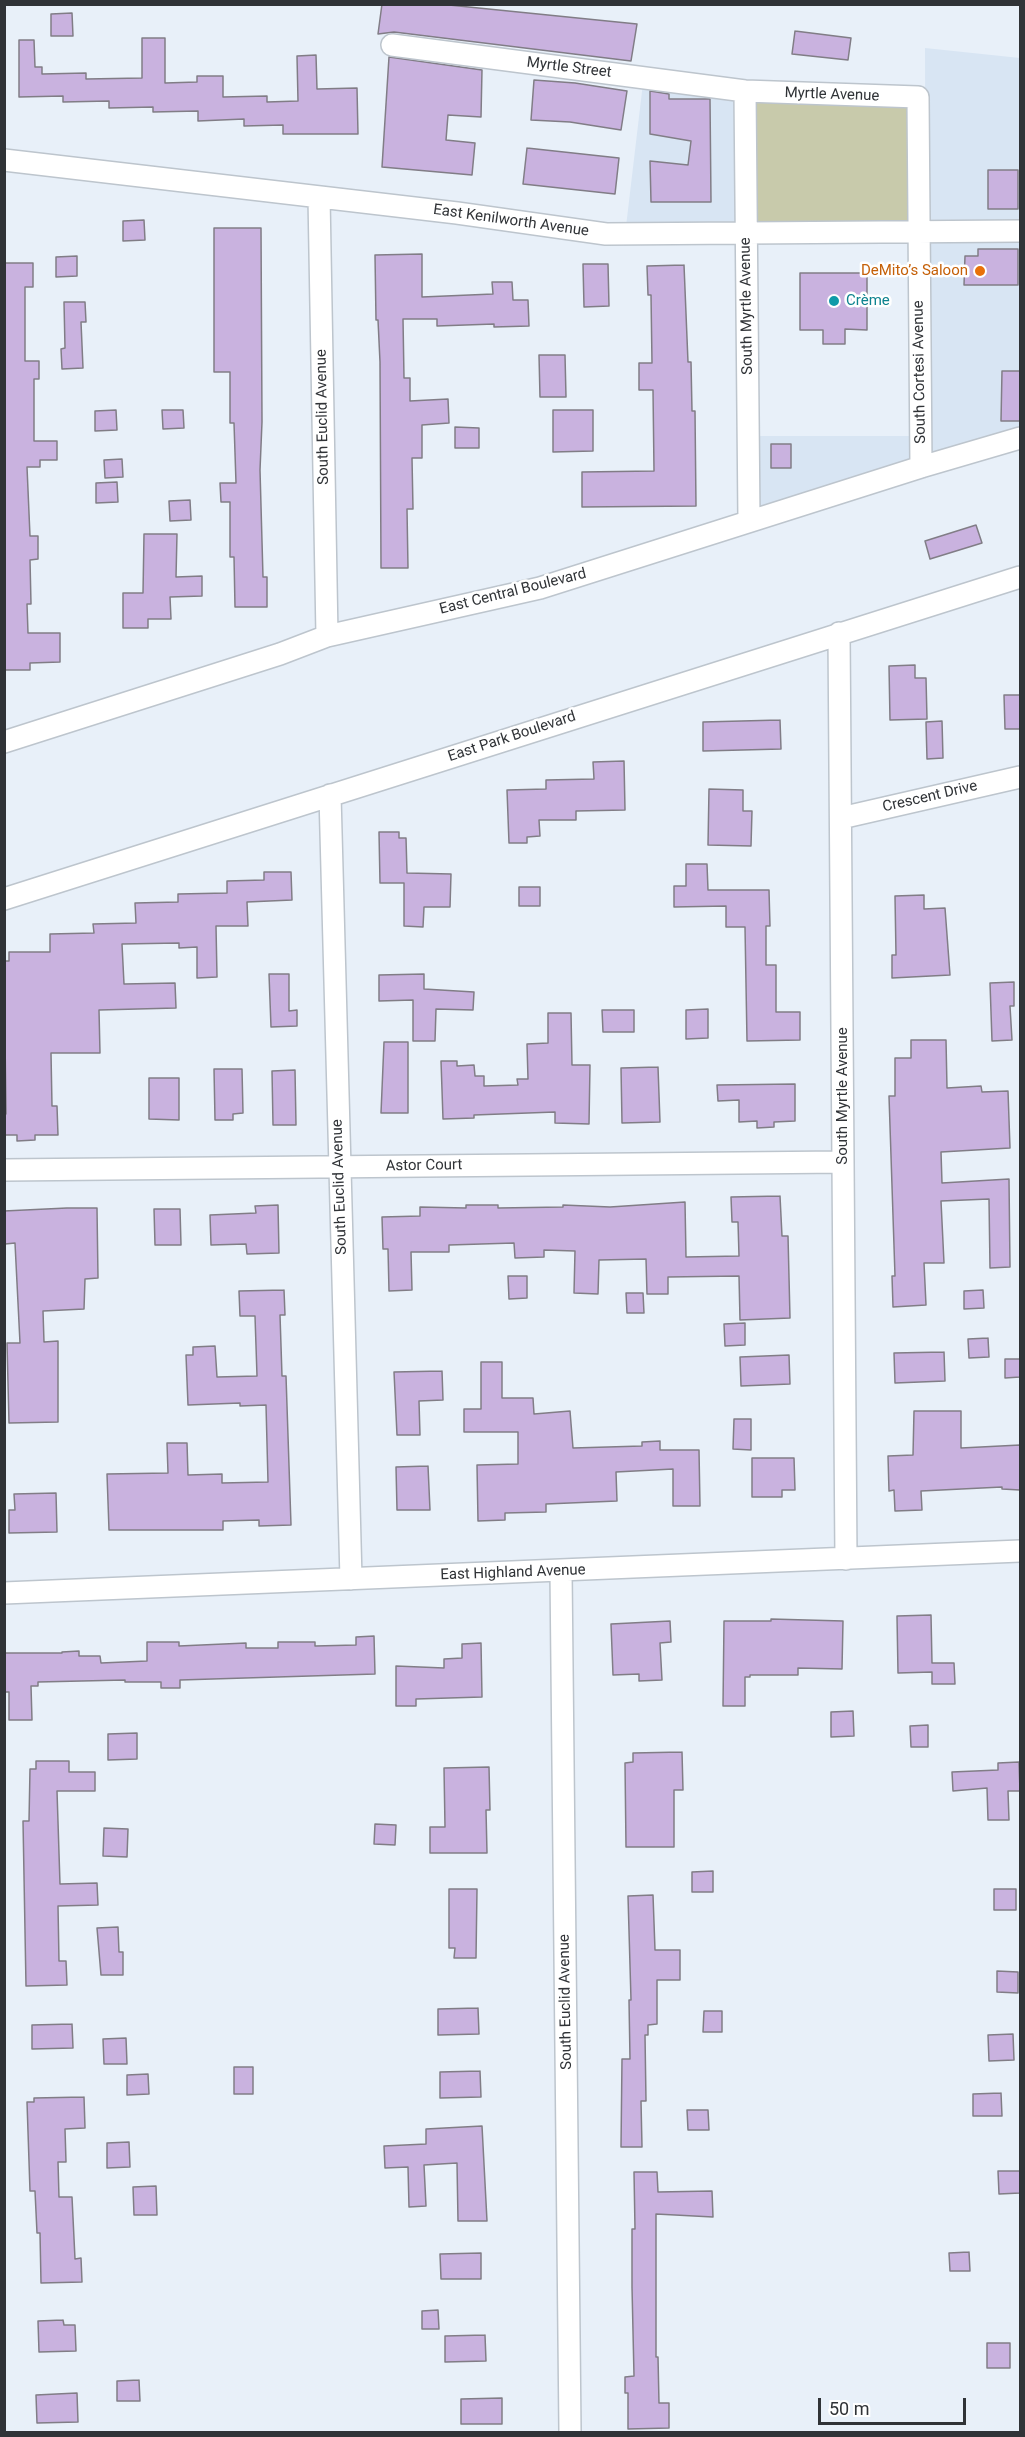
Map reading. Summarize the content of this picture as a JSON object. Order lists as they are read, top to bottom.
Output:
{
  "streets": {
    "street": [
      "Myrtle Street",
      "Myrtle Avenue",
      "East Kenilworth Avenue",
      "South Myrtle Avenue",
      "South Cortesi Avenue",
      "South Euclid Avenue",
      "East Central Boulevard",
      "East Park Boulevard",
      "Crescent Drive",
      "Astor Court",
      "East Highland Avenue"
    ]
  },
  "crossings": [
    ["Myrtle Street", "Myrtle Avenue"],
    ["Myrtle Street", "South Myrtle Avenue"],
    ["Myrtle Avenue", "South Myrtle Avenue"],
    ["Myrtle Avenue", "South Cortesi Avenue"],
    ["East Kenilworth Avenue", "South Myrtle Avenue"],
    ["East Kenilworth Avenue", "South Cortesi Avenue"],
    ["East Kenilworth Avenue", "South Euclid Avenue"],
    ["South Myrtle Avenue", "East Central Boulevard"],
    ["South Myrtle Avenue", "East Park Boulevard"],
    ["South Myrtle Avenue", "Crescent Drive"],
    ["South Myrtle Avenue", "Astor Court"],
    ["South Myrtle Avenue", "East Highland Avenue"],
    ["South Cortesi Avenue", "East Central Boulevard"],
    ["South Euclid Avenue", "East Central Boulevard"],
    ["South Euclid Avenue", "East Park Boulevard"],
    ["South Euclid Avenue", "Astor Court"],
    ["South Euclid Avenue", "East Highland Avenue"]
  ],
  "places": ["DeMito’s Saloon", "Crème"],
  "scale_bar": "50 m"
}
